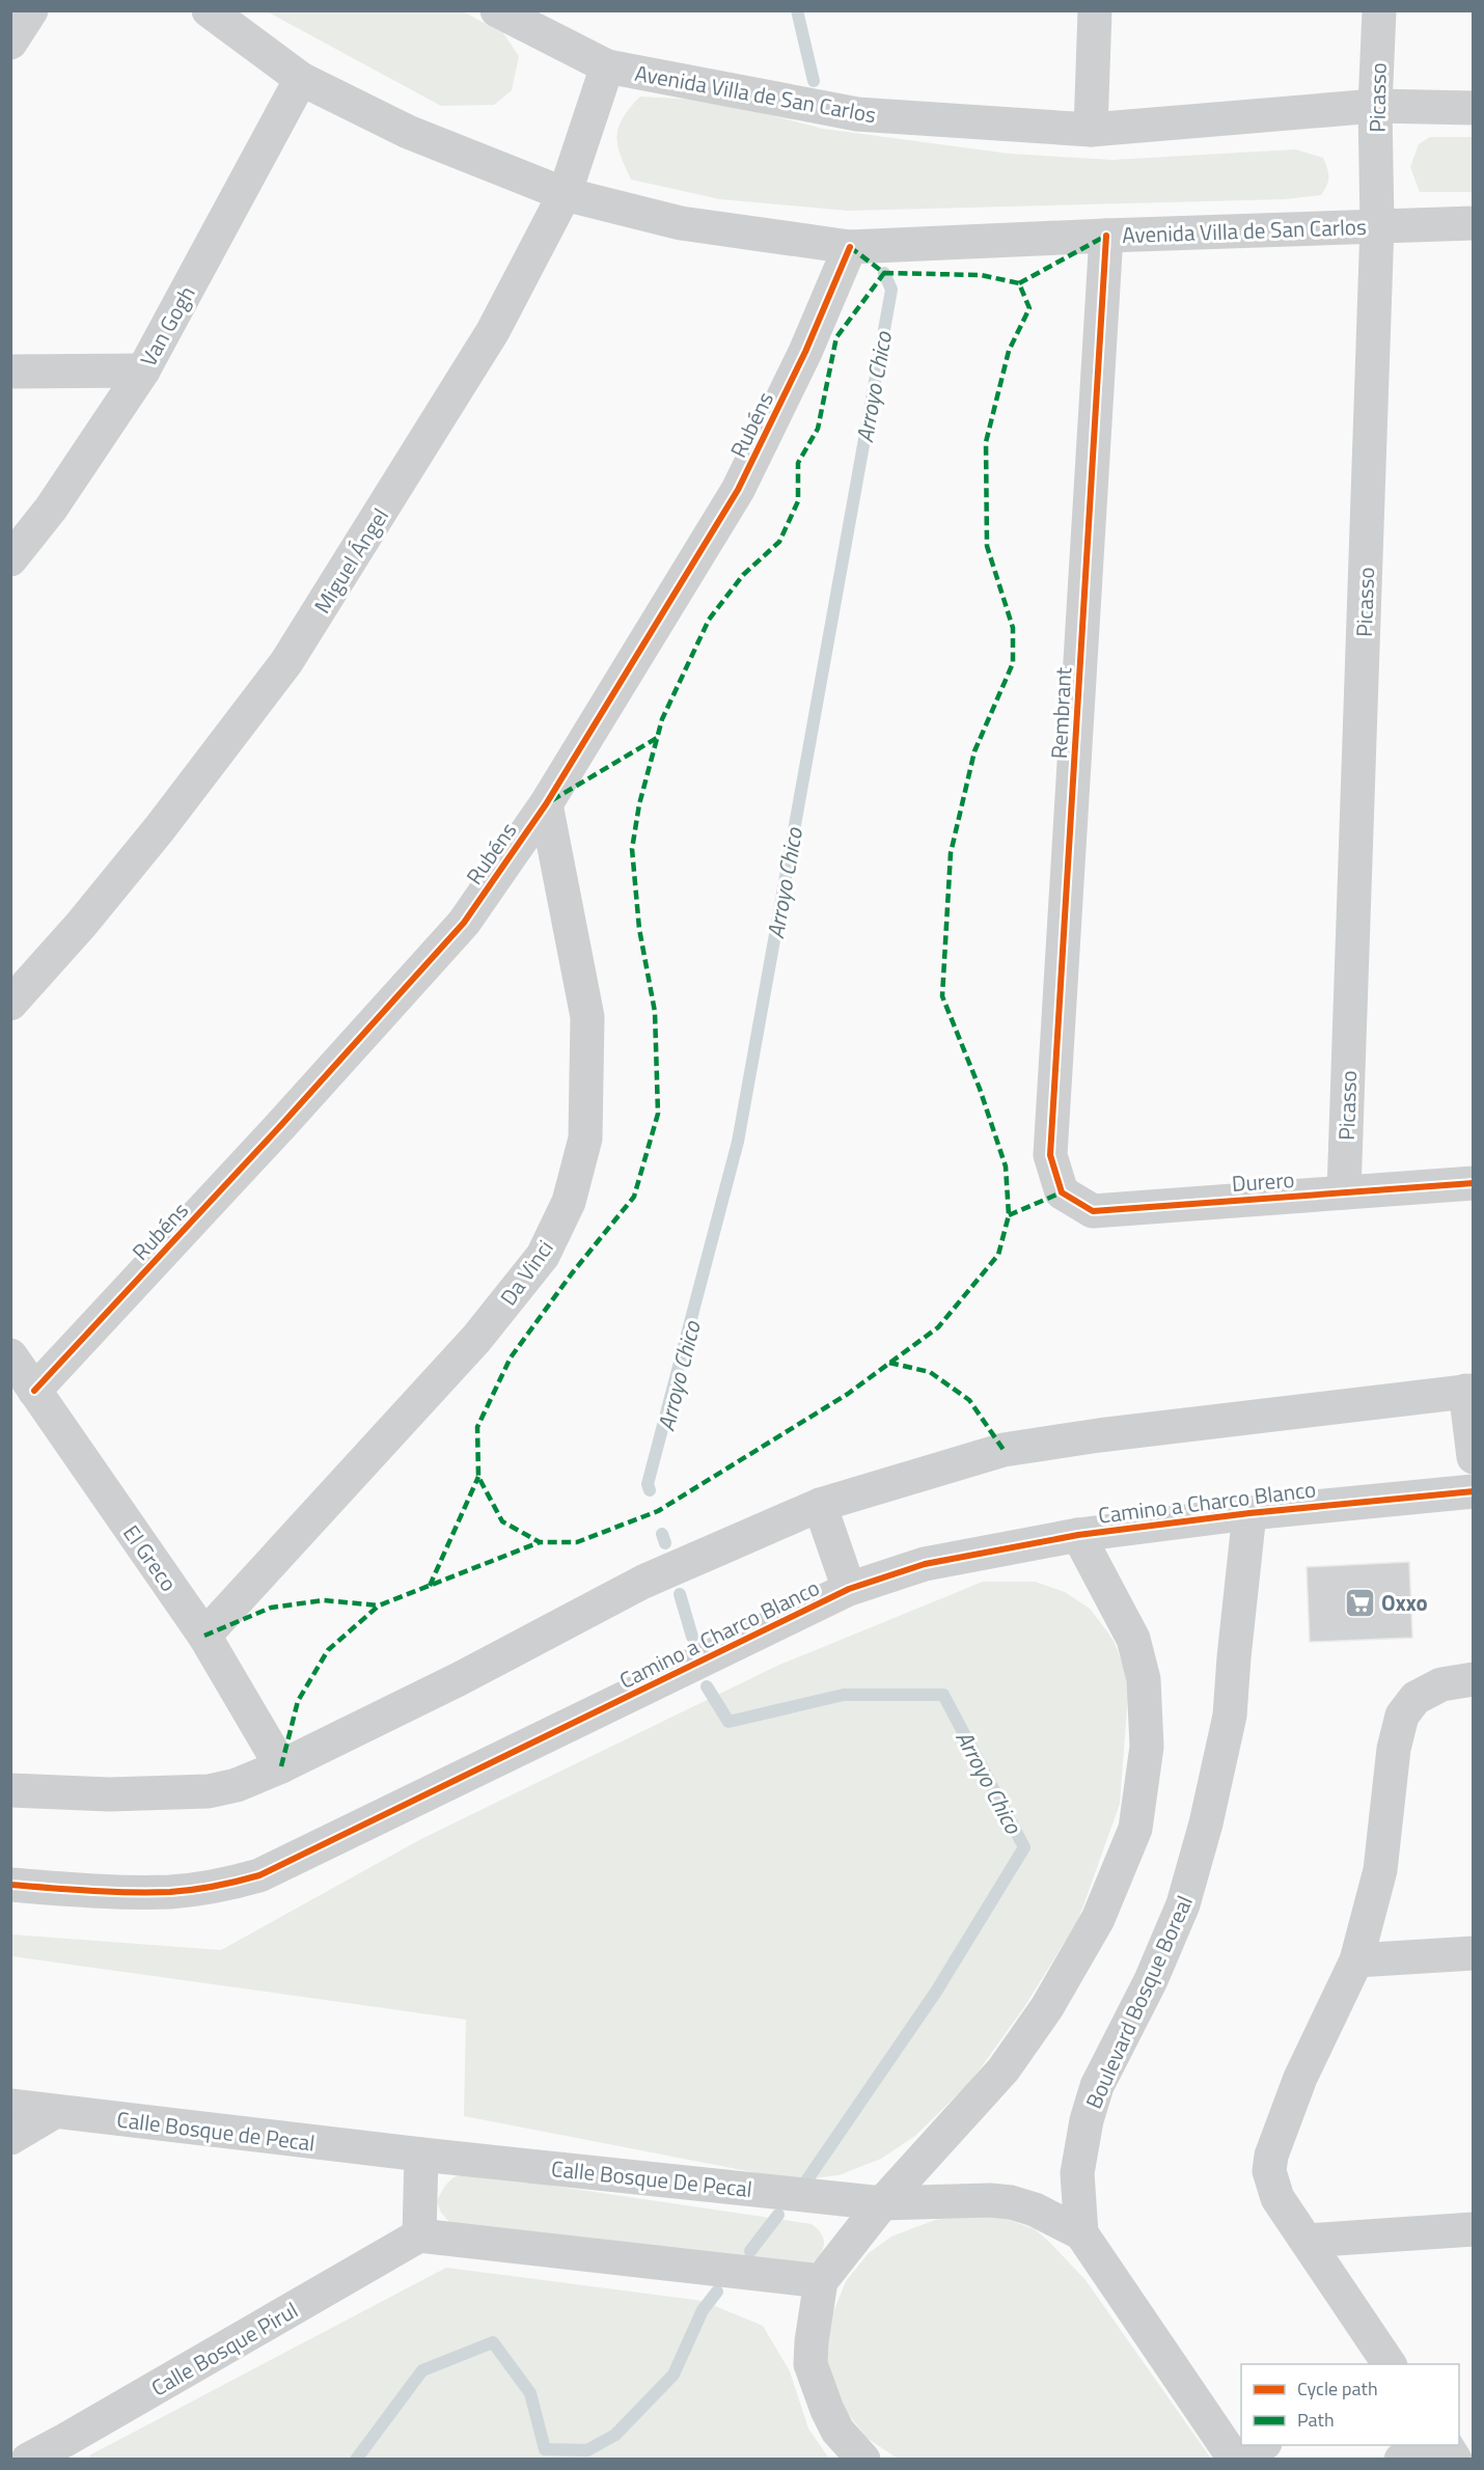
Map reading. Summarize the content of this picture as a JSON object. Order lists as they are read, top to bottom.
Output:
{
  "streets": {
    "street": [
      "Avenida Villa de San Carlos",
      "Picasso",
      "Van Gogh",
      "Rubéns",
      "Miguel Ángel",
      "Rembrant",
      "Durero",
      "Da Vinci",
      "Camino a Charco Blanco",
      "El Greco",
      "Boulevard Bosque Boreal",
      "Calle Bosque de Pecal",
      "Calle Bosque De Pecal",
      "Calle Bosque Pirul"
    ]
  },
  "crossings": [
    ["Avenida Villa de San Carlos", "Picasso"],
    ["Avenida Villa de San Carlos", "Van Gogh"],
    ["Avenida Villa de San Carlos", "Rubéns"],
    ["Avenida Villa de San Carlos", "Miguel Ángel"],
    ["Avenida Villa de San Carlos", "Rembrant"],
    ["Picasso", "Durero"],
    ["Rubéns", "Da Vinci"],
    ["Rubéns", "El Greco"],
    ["Rembrant", "Durero"],
    ["Da Vinci", "El Greco"],
    ["Camino a Charco Blanco", "Boulevard Bosque Boreal"],
    ["Calle Bosque de Pecal", "Calle Bosque De Pecal"]
  ],
  "water": ["Arroyo Chico"],
  "places": {
    "supermarket": ["Oxxo"]
  },
  "legend": ["Cycle path", "Path"]
}
